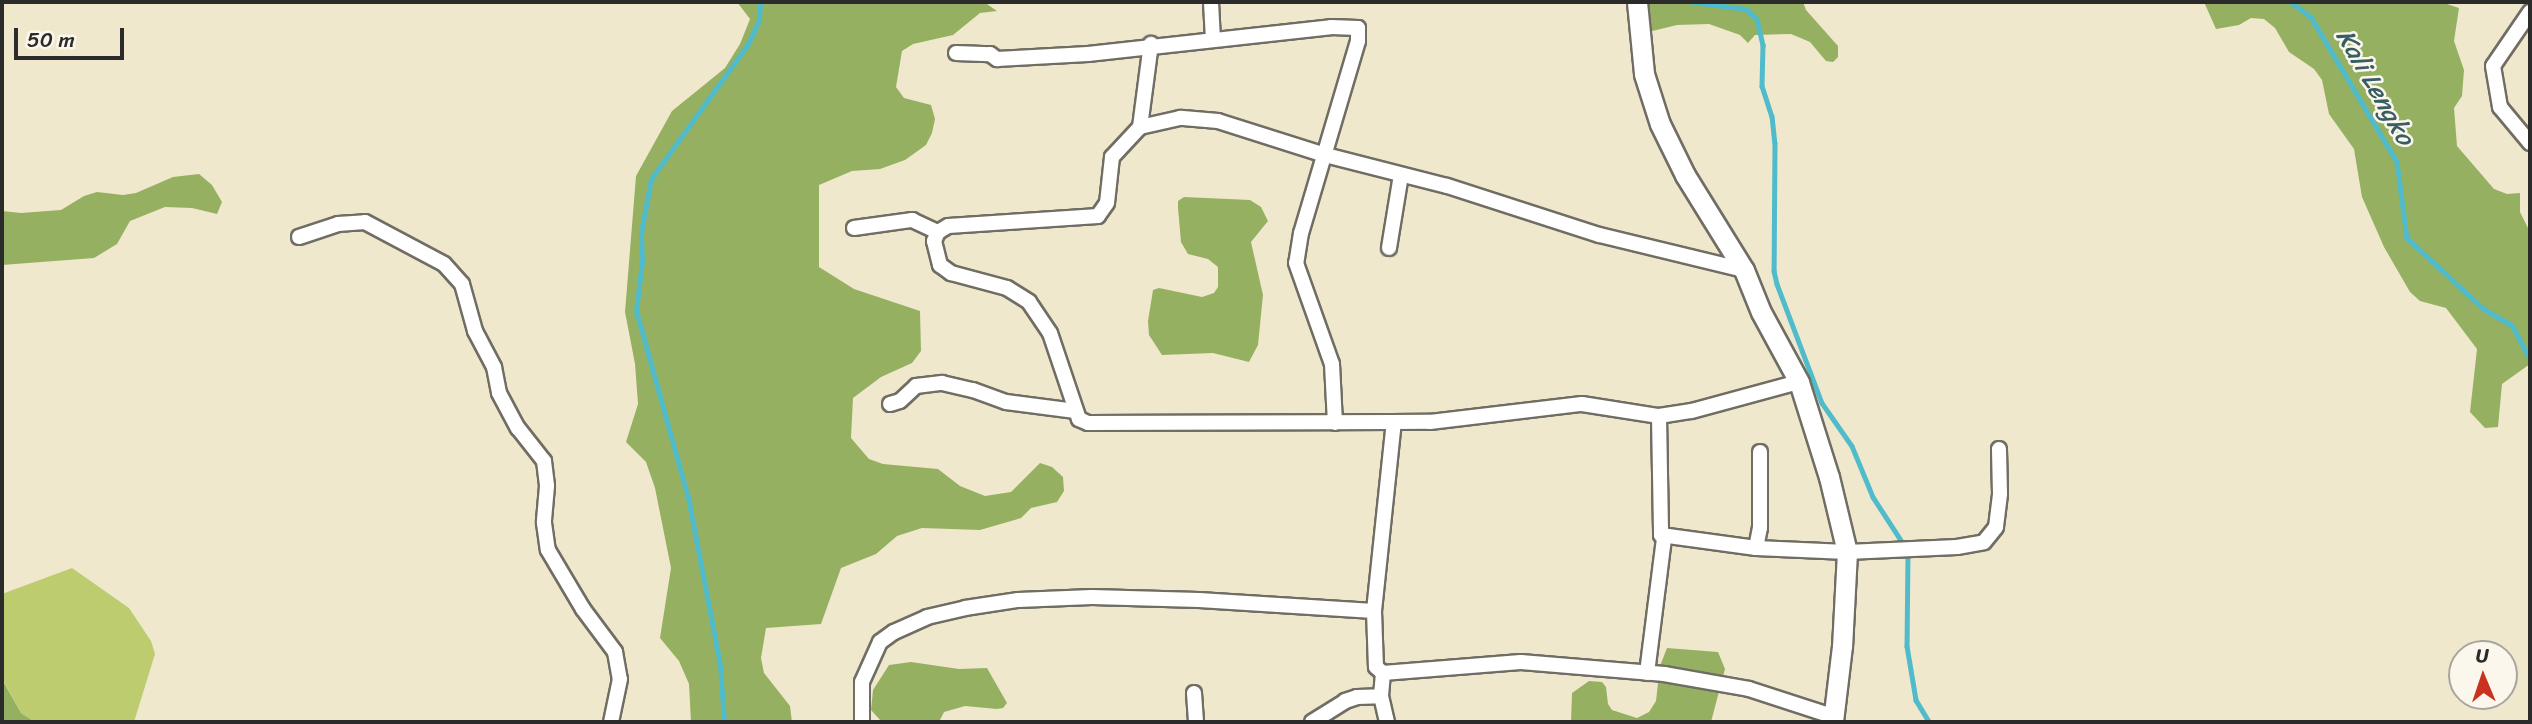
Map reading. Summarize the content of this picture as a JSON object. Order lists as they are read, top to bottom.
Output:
{
  "water": ["Kali Lengko"],
  "scale_bar": "50 m",
  "north": "top"
}
